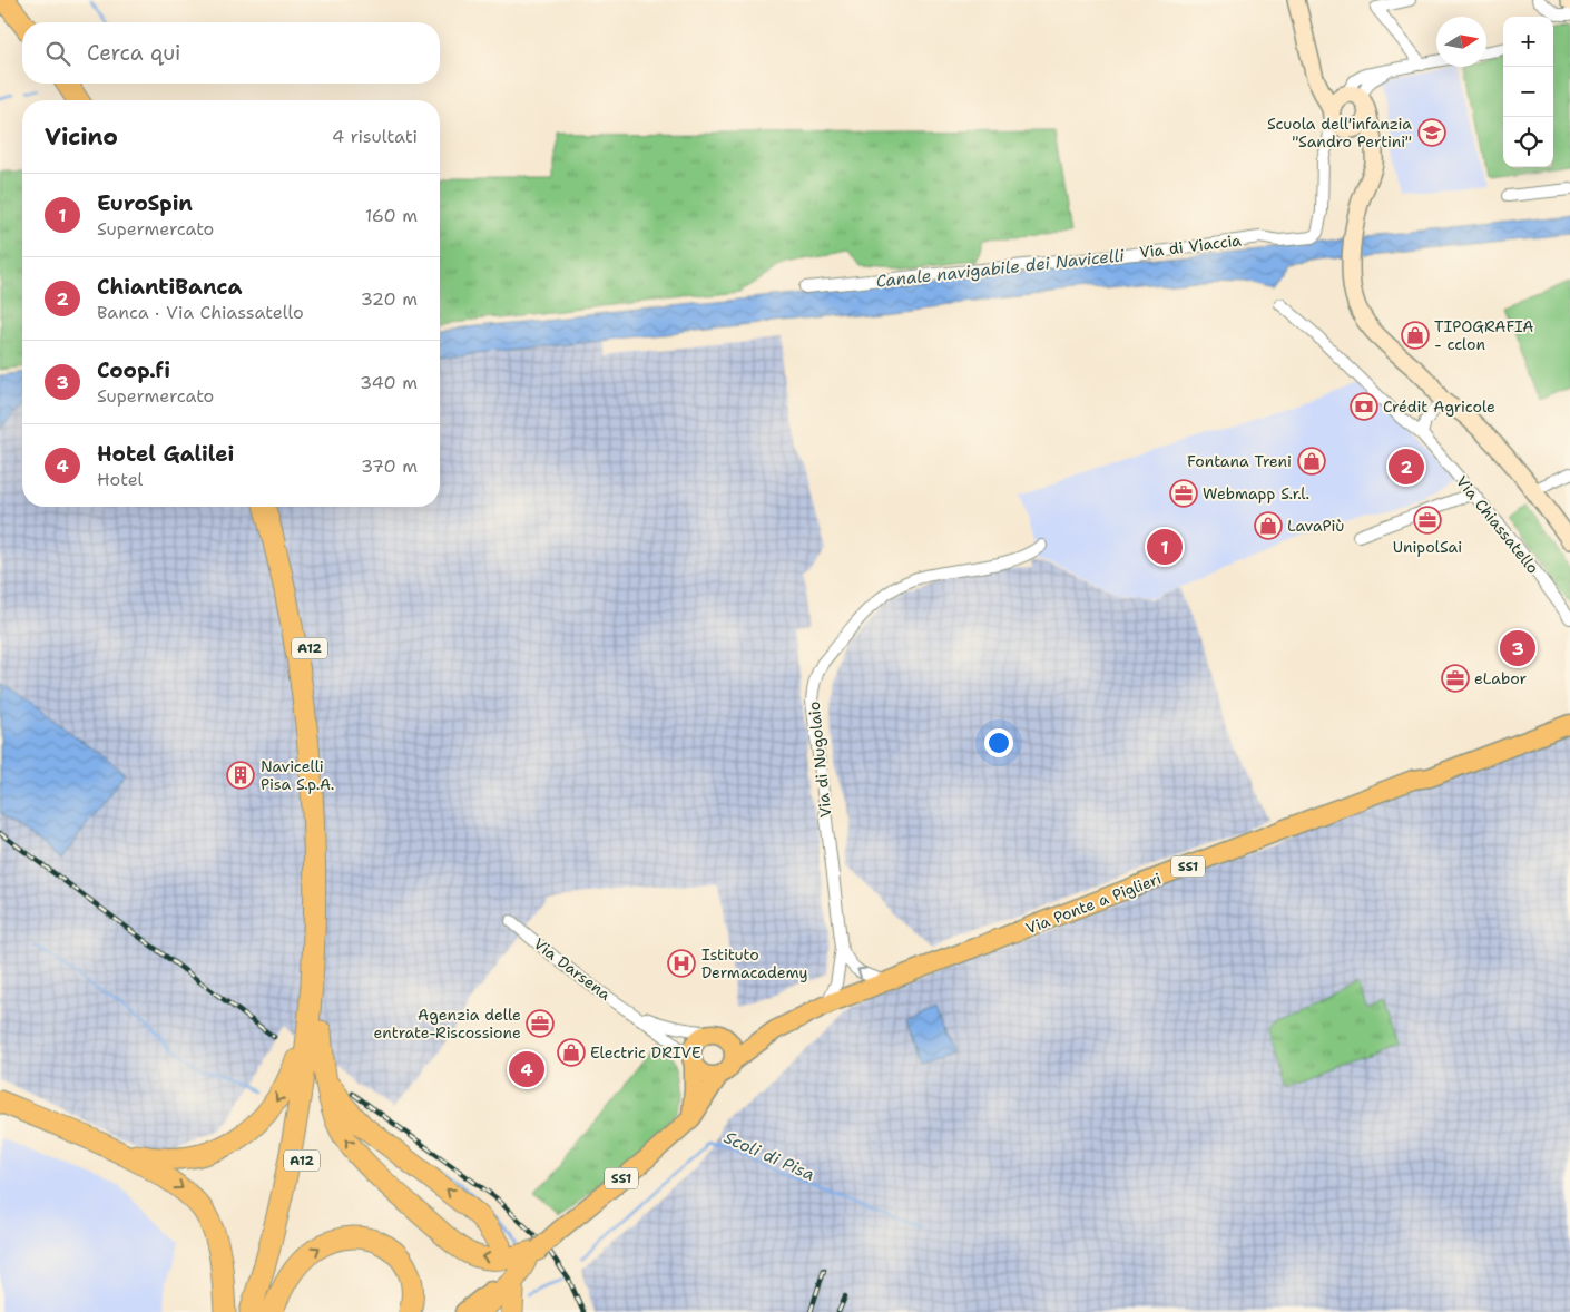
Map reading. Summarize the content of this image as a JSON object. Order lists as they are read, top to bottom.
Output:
{
  "streets": {
    "highway": ["A12"],
    "main road": ["SS1", "Via Ponte a Piglieri"],
    "street": [
      "Via di Viaccia",
      "Via Chiassatello",
      "Via di Nugolaio",
      "Via Darsena"
    ]
  },
  "crossings": [
    ["Via di Nugolaio", "Via Ponte a Piglieri"],
    ["SS1", "Via Ponte a Piglieri"],
    ["SS1", "Via Darsena"],
    ["Via Ponte a Piglieri", "Via Darsena"]
  ],
  "water": ["Canale navigabile dei Navicelli", "Scoli di Pisa"],
  "places": {
    "school or university": ["Scuola dell'infanzia \"Sandro Pertini\""],
    "shop": [
      "TIPOGRAFIA - cclon",
      "Fontana Treni",
      "LavaPiù",
      "Electric DRIVE"
    ],
    "bank": ["Crédit Agricole"],
    "office": [
      "Webmapp S.r.l.",
      "UnipolSai",
      "eLabor",
      "Agenzia delle entrate-Riscossione"
    ],
    "building": ["Navicelli Pisa S.p.A."],
    "hospital": ["Istituto Dermacademy"]
  },
  "north": "right",
  "page": {
    "map_buttons": ["+", "−"],
    "search": "Cerca qui",
    "heading": ["Vicino", "4 risultati"],
    "list": [
      {
        "mark": "1",
        "name": "EuroSpin",
        "note": "Supermercato",
        "value": "160 m"
      },
      {
        "mark": "2",
        "name": "ChiantiBanca",
        "note": "Banca · Via Chiassatello",
        "value": "320 m"
      },
      {
        "mark": "3",
        "name": "Coop.fi",
        "note": "Supermercato",
        "value": "340 m"
      },
      {
        "mark": "4",
        "name": "Hotel Galilei",
        "note": "Hotel",
        "value": "370 m"
      }
    ],
    "pins": [
      "2",
      "1",
      "3",
      "4"
    ]
  }
}
